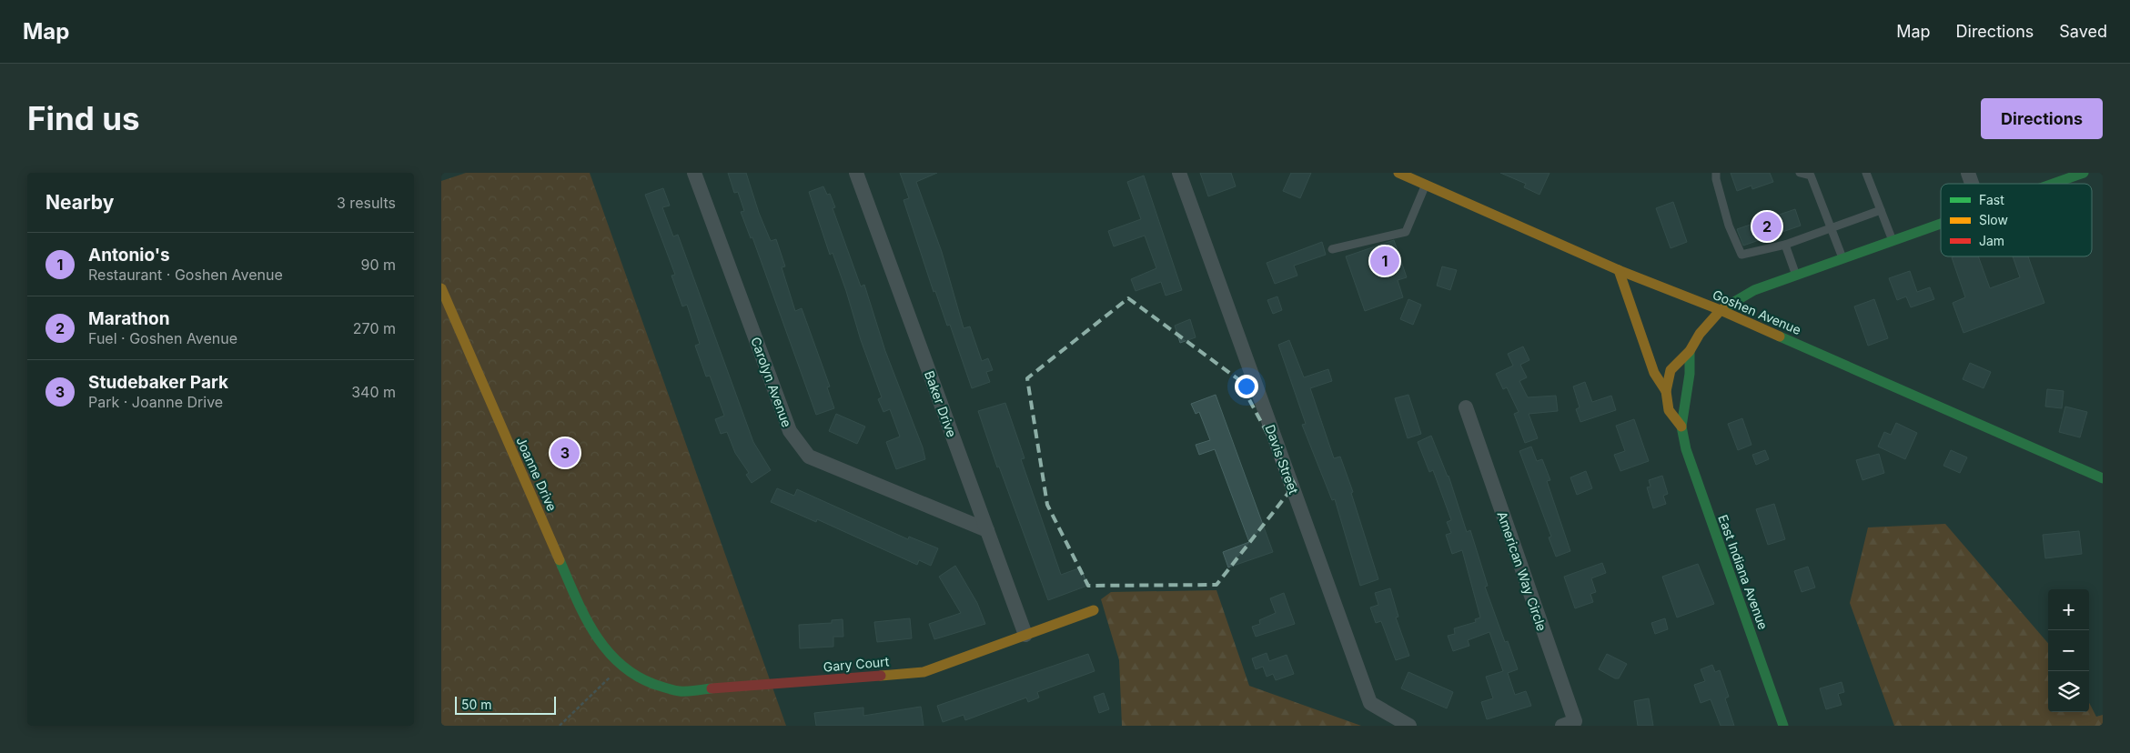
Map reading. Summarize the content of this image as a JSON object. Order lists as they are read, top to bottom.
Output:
{
  "streets": {
    "street": [
      "Goshen Avenue",
      "Carolyn Avenue",
      "Baker Drive",
      "Davis Street",
      "Joanne Drive",
      "American Way Circle",
      "East Indiana Avenue",
      "Gary Court"
    ]
  },
  "crossings": [
    ["Goshen Avenue", "East Indiana Avenue"],
    ["Carolyn Avenue", "Baker Drive"],
    ["Baker Drive", "Gary Court"],
    ["Joanne Drive", "Gary Court"]
  ],
  "legend": ["Fast", "Slow", "Jam"],
  "scale_bar": "50 m",
  "page": {
    "header": "Map",
    "nav": ["Map", "Directions", "Saved"],
    "buttons": "Directions",
    "title": "Find us",
    "heading": ["Nearby", "3 results"],
    "pins": ["2", "1", "3"],
    "list": [
      {
        "mark": "1",
        "name": "Antonio's",
        "note": "Restaurant · Goshen Avenue",
        "value": "90 m"
      },
      {
        "mark": "2",
        "name": "Marathon",
        "note": "Fuel · Goshen Avenue",
        "value": "270 m"
      },
      {
        "mark": "3",
        "name": "Studebaker Park",
        "note": "Park · Joanne Drive",
        "value": "340 m"
      }
    ],
    "map_buttons": ["+", "−"],
    "scale": "50 m"
  }
}
